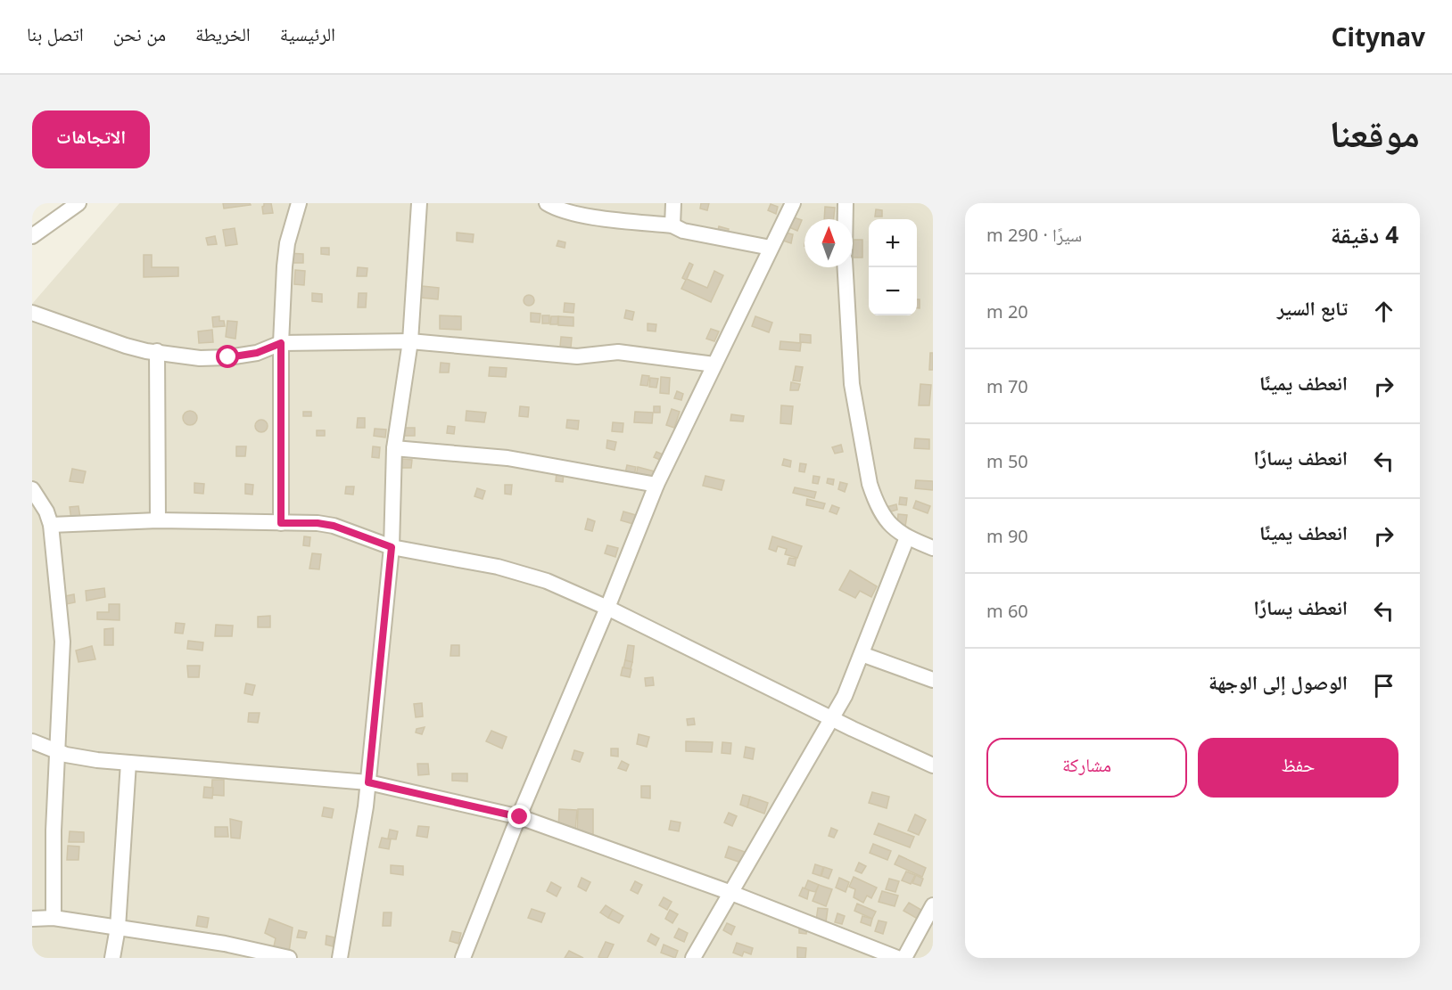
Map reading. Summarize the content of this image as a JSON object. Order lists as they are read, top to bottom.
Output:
{
  "north": "top",
  "page": {
    "header": "Citynav",
    "nav": [
      "الرئيسية",
      "الخريطة",
      "من نحن",
      "اتصل بنا"
    ],
    "title": "موقعنا",
    "buttons": [
      "الاتجاهات",
      ["حفظ", "مشاركة"]
    ],
    "heading": ["4 دقيقة", "سيرًا · 290 m"],
    "map_buttons": ["+", "−"],
    "list": [
      ["تابع السير", "20 m"],
      ["انعطف يمينًا", "70 m"],
      ["انعطف يسارًا", "50 m"],
      ["انعطف يمينًا", "90 m"],
      ["انعطف يسارًا", "60 m"],
      "الوصول إلى الوجهة"
    ]
  }
}
